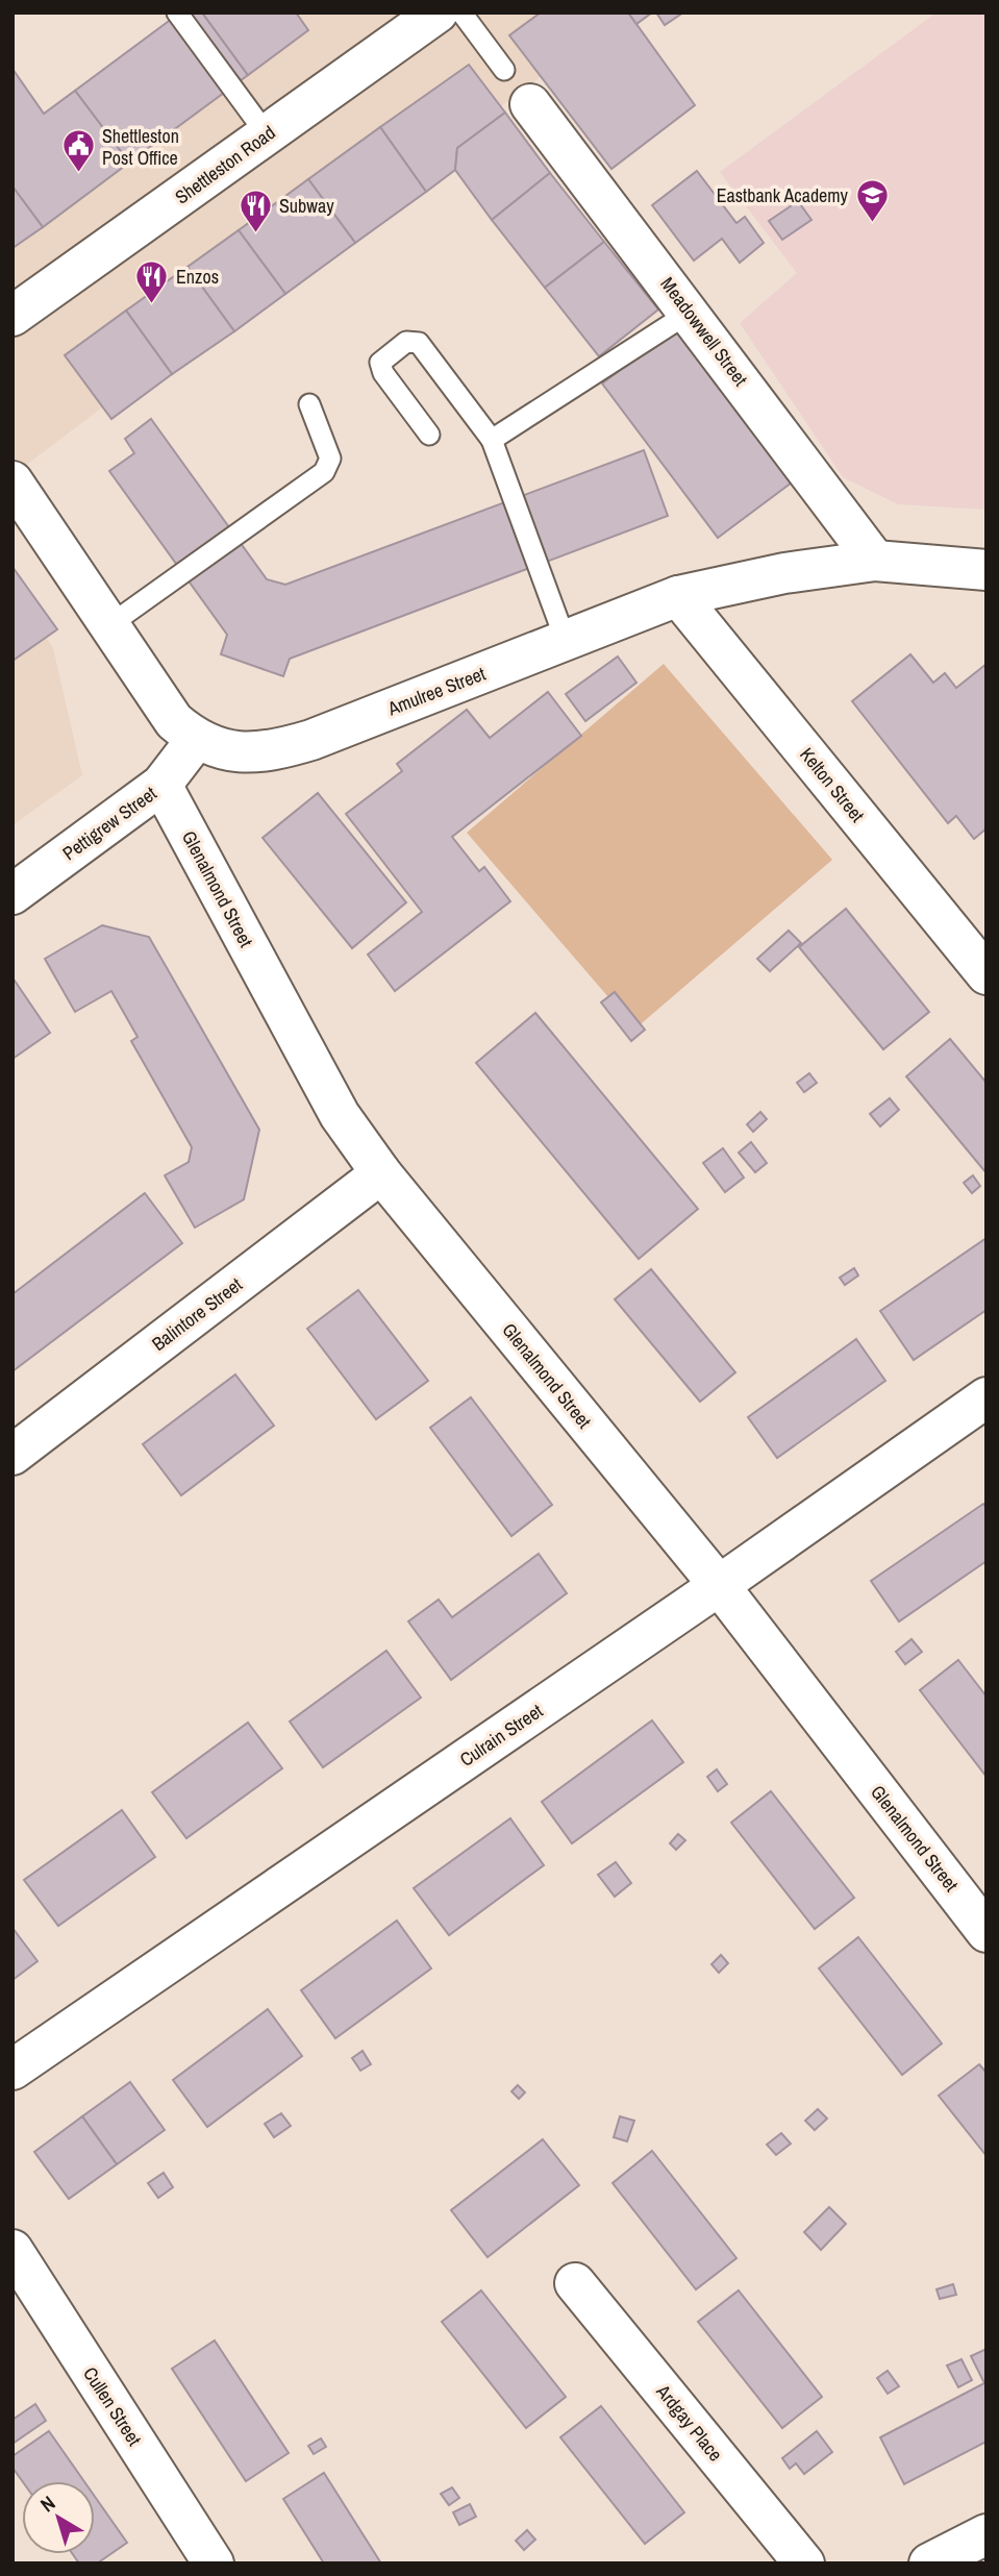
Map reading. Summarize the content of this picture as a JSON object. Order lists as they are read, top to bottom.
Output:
{
  "streets": {
    "street": [
      "Shettleston Road",
      "Meadowwell Street",
      "Amulree Street",
      "Kelton Street",
      "Pettigrew Street",
      "Glenalmond Street",
      "Balintore Street",
      "Culrain Street",
      "Cullen Street",
      "Ardgay Place"
    ]
  },
  "crossings": [
    ["Meadowwell Street", "Amulree Street"],
    ["Amulree Street", "Kelton Street"],
    ["Amulree Street", "Pettigrew Street"],
    ["Pettigrew Street", "Glenalmond Street"],
    ["Glenalmond Street", "Balintore Street"],
    ["Glenalmond Street", "Culrain Street"]
  ],
  "places": {
    "public building": ["Shettleston Post Office"],
    "school or university": ["Eastbank Academy"],
    "restaurant": ["Subway", "Enzos"]
  },
  "north": "top left"
}
